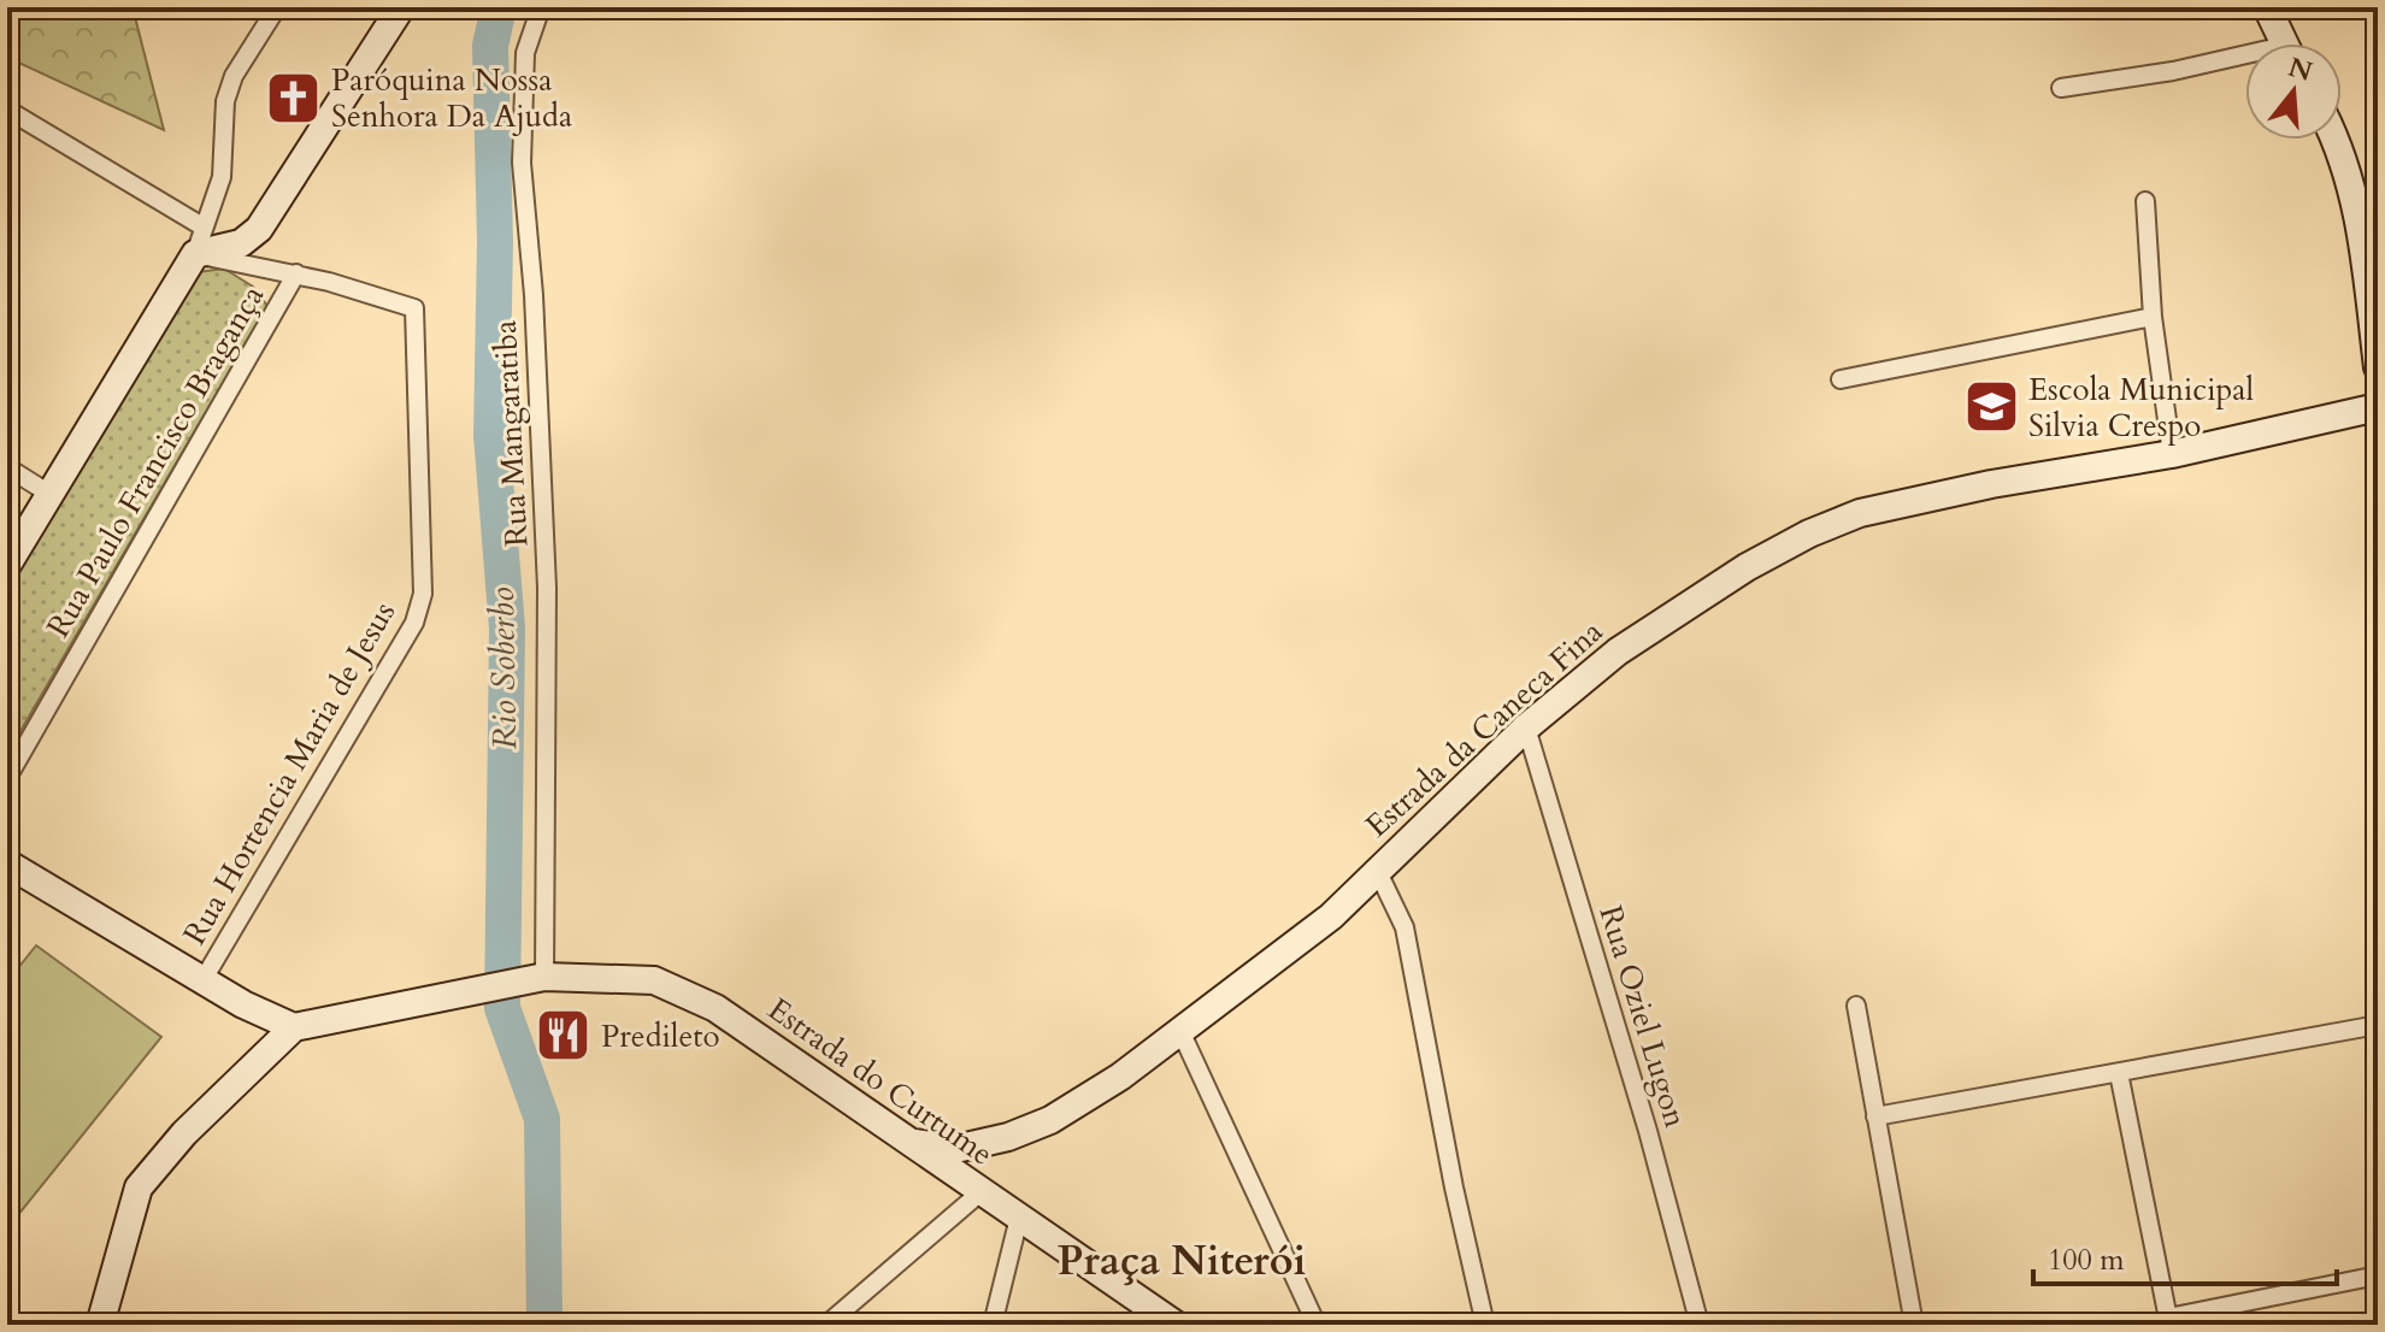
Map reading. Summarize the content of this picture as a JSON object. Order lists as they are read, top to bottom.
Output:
{
  "streets": {
    "street": [
      "Rua Mangaratiba",
      "Rua Paulo Francisco Bragança",
      "Estrada da Caneca Fina",
      "Rua Hortencia Maria de Jesus",
      "Rua Oziel Lugon",
      "Estrada do Curtume"
    ]
  },
  "crossings": [
    ["Rua Mangaratiba", "Estrada do Curtume"],
    ["Rua Paulo Francisco Bragança", "Rua Hortencia Maria de Jesus"],
    ["Estrada da Caneca Fina", "Rua Oziel Lugon"],
    ["Estrada da Caneca Fina", "Estrada do Curtume"]
  ],
  "districts": ["Praça Niterói"],
  "water": ["Rio Soberbo"],
  "places": {
    "church": ["Paróquina Nossa Senhora Da Ajuda"],
    "school or university": ["Escola Municipal Silvia Crespo"],
    "restaurant": ["Predileto"]
  },
  "scale_bar": "100 m",
  "north": "top"
}
